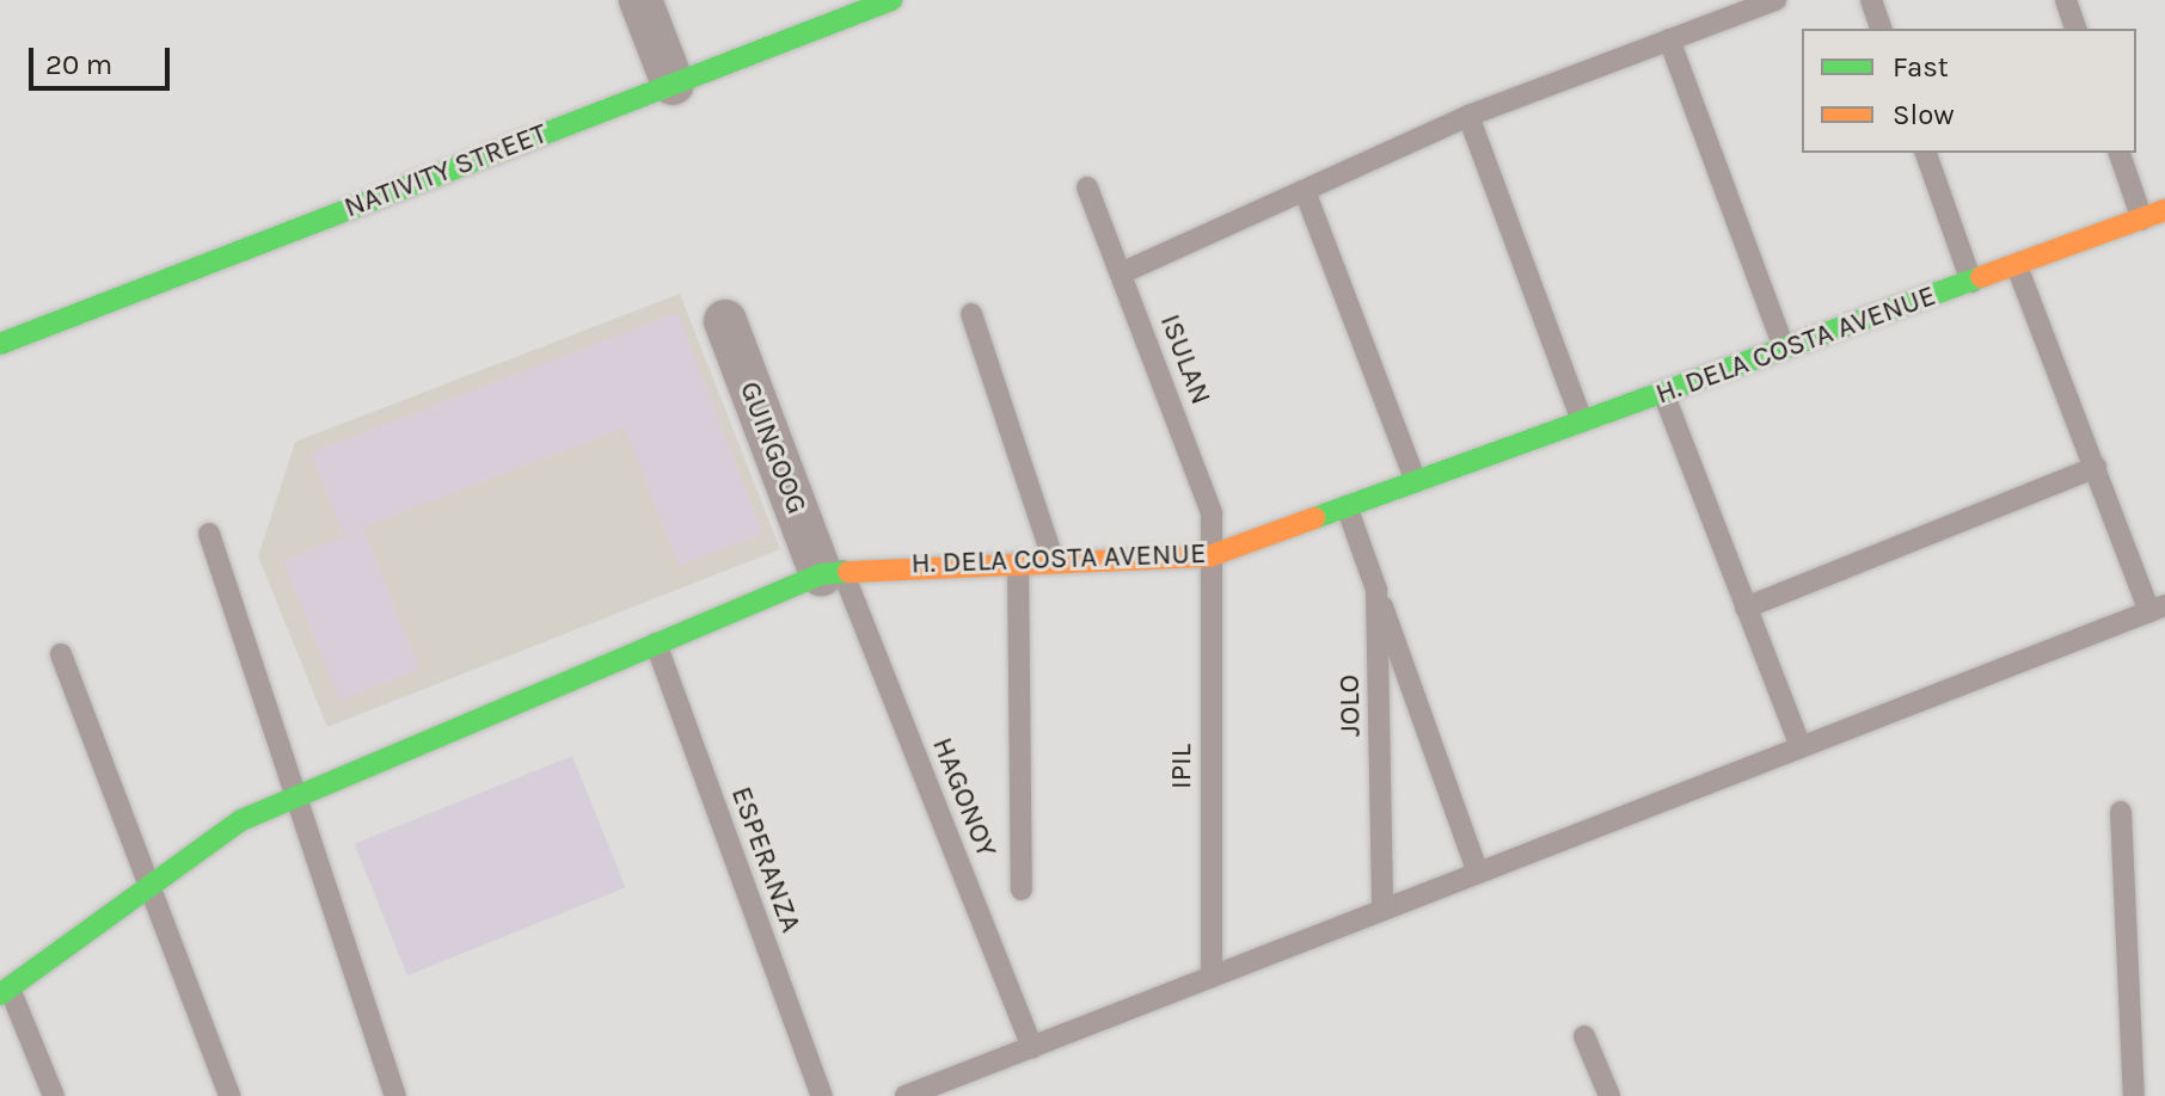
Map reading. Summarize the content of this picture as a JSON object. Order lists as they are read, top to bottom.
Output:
{
  "streets": {
    "street": ["NATIVITY STREET", "H. DELA COSTA AVENUE", "GUINGOOG"],
    "lane": [
      "ISULAN",
      "JOLO",
      "IPIL",
      "HAGONOY",
      "ESPERANZA"
    ]
  },
  "crossings": [
    ["H. DELA COSTA AVENUE", "ISULAN"],
    ["H. DELA COSTA AVENUE", "GUINGOOG"],
    ["H. DELA COSTA AVENUE", "JOLO"],
    ["H. DELA COSTA AVENUE", "IPIL"],
    ["H. DELA COSTA AVENUE", "HAGONOY"],
    ["H. DELA COSTA AVENUE", "ESPERANZA"],
    ["ISULAN", "IPIL"],
    ["GUINGOOG", "HAGONOY"]
  ],
  "legend": ["Fast", "Slow"],
  "scale_bar": "20 m"
}
